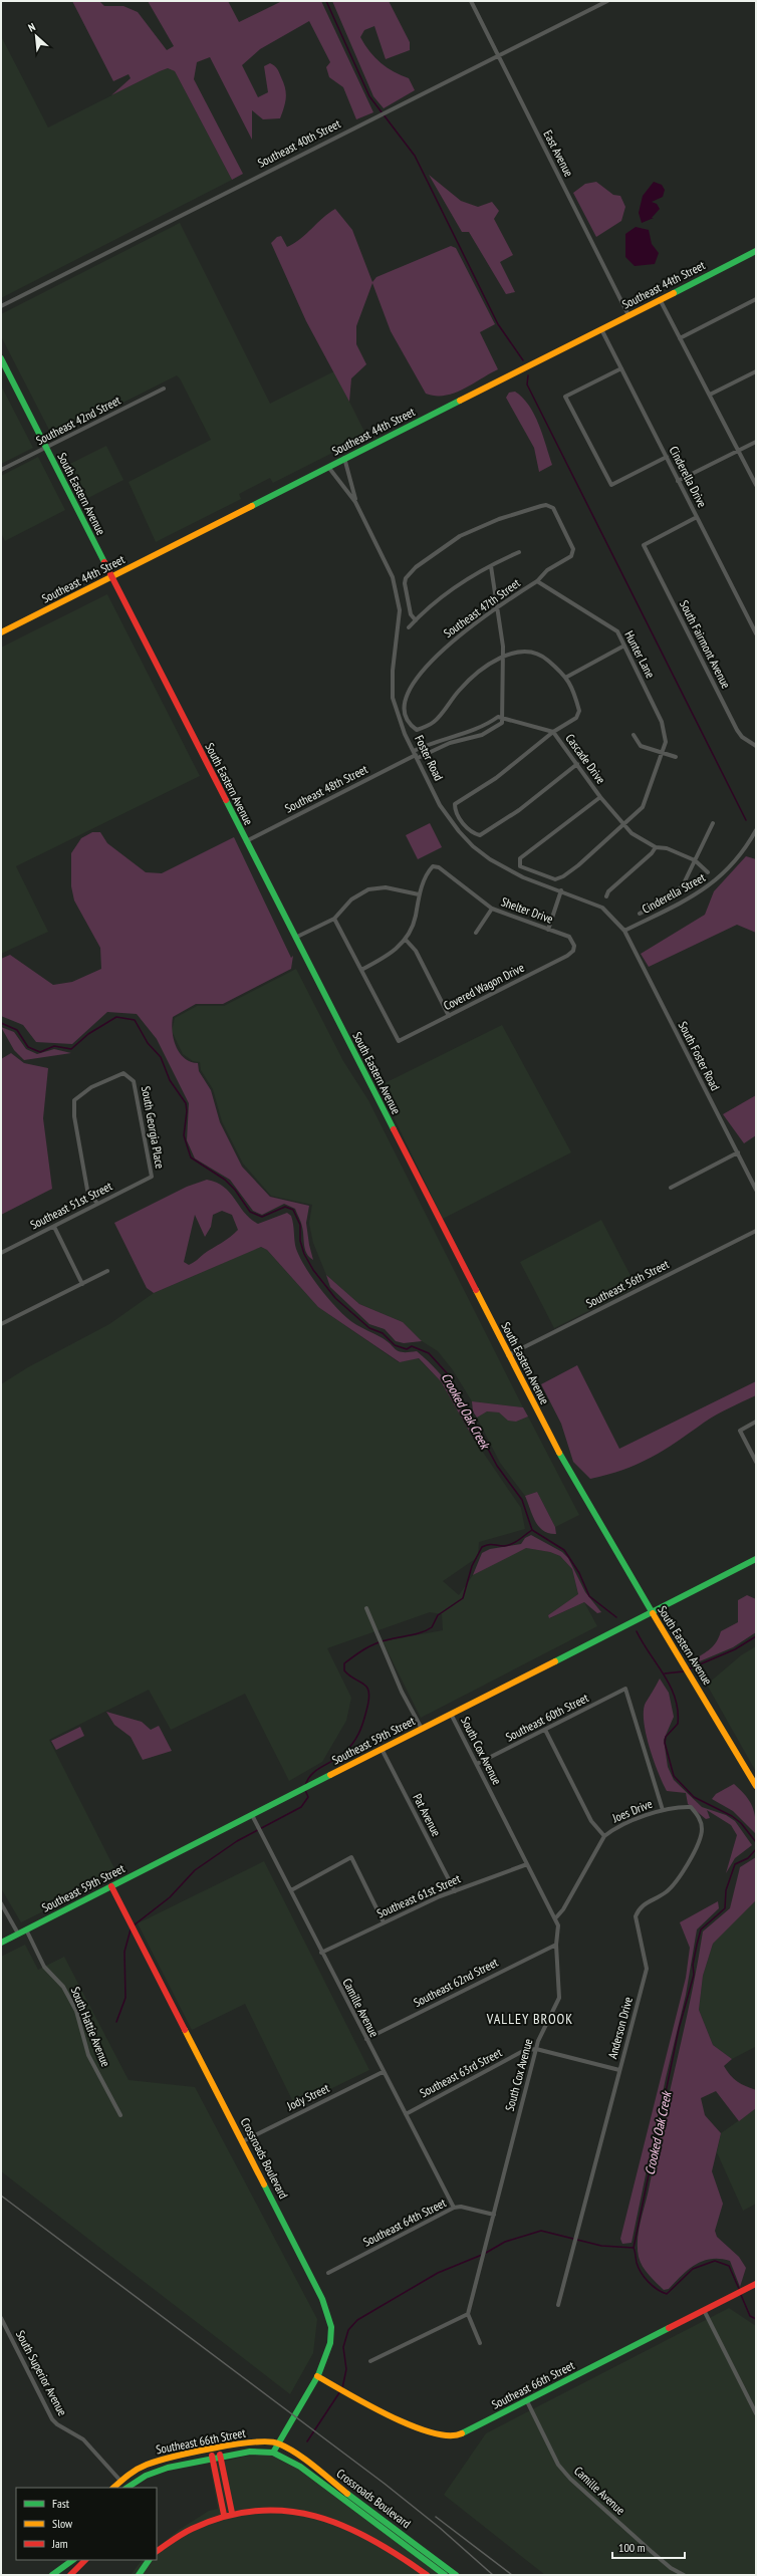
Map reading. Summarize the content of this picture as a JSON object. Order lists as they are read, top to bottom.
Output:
{
  "streets": {
    "main road": [
      "Southeast 44th Street",
      "South Eastern Avenue",
      "Southeast 59th Street",
      "Crossroads Boulevard",
      "Southeast 66th Street"
    ],
    "street": [
      "Southeast 40th Street",
      "East Avenue",
      "Southeast 42nd Street",
      "Cinderella Drive",
      "Southeast 47th Street",
      "South Fairmont Avenue",
      "Hunter Lane",
      "Foster Road",
      "Cascade Drive",
      "Southeast 48th Street",
      "Cinderella Street",
      "Shelter Drive",
      "Covered Wagon Drive",
      "South Foster Road",
      "South Georgia Place",
      "Southeast 51st Street",
      "Southeast 56th Street",
      "Southeast 60th Street",
      "South Cox Avenue",
      "Joes Drive",
      "Pat Avenue",
      "Southeast 61st Street",
      "Southeast 62nd Street",
      "Camille Avenue",
      "South Hattie Avenue",
      "Anderson Drive",
      "Southeast 63rd Street",
      "Jody Street",
      "Southeast 64th Street",
      "South Superior Avenue"
    ]
  },
  "crossings": [
    ["Southeast 40th Street", "East Avenue"],
    ["East Avenue", "Southeast 44th Street"],
    ["Southeast 44th Street", "Cinderella Drive"],
    ["Southeast 44th Street", "South Eastern Avenue"],
    ["Southeast 44th Street", "Foster Road"],
    ["Southeast 42nd Street", "South Eastern Avenue"],
    ["Cinderella Drive", "South Fairmont Avenue"],
    ["South Eastern Avenue", "Southeast 48th Street"],
    ["South Eastern Avenue", "Southeast 56th Street"],
    ["South Eastern Avenue", "Southeast 59th Street"],
    ["Southeast 47th Street", "Hunter Lane"],
    ["Southeast 47th Street", "Cascade Drive"],
    ["Southeast 47th Street", "Southeast 48th Street"],
    ["Hunter Lane", "Cascade Drive"],
    ["Foster Road", "Southeast 48th Street"],
    ["Foster Road", "Cinderella Street"],
    ["Foster Road", "South Foster Road"],
    ["Cascade Drive", "Southeast 48th Street"],
    ["Cinderella Street", "South Foster Road"],
    ["Shelter Drive", "Covered Wagon Drive"],
    ["South Georgia Place", "Southeast 51st Street"],
    ["Southeast 60th Street", "South Cox Avenue"],
    ["Southeast 60th Street", "Joes Drive"],
    ["Southeast 59th Street", "South Cox Avenue"],
    ["Southeast 59th Street", "Pat Avenue"],
    ["Southeast 59th Street", "Camille Avenue"],
    ["Southeast 59th Street", "South Hattie Avenue"],
    ["Southeast 59th Street", "Crossroads Boulevard"],
    ["South Cox Avenue", "Joes Drive"],
    ["South Cox Avenue", "Southeast 61st Street"],
    ["South Cox Avenue", "Southeast 62nd Street"],
    ["South Cox Avenue", "Southeast 63rd Street"],
    ["South Cox Avenue", "Southeast 64th Street"],
    ["Joes Drive", "Anderson Drive"],
    ["Pat Avenue", "Southeast 61st Street"],
    ["Southeast 61st Street", "Camille Avenue"],
    ["Southeast 62nd Street", "Camille Avenue"],
    ["Camille Avenue", "Southeast 63rd Street"],
    ["Camille Avenue", "Jody Street"],
    ["Camille Avenue", "Southeast 64th Street"],
    ["Camille Avenue", "Southeast 66th Street"],
    ["Anderson Drive", "Southeast 63rd Street"],
    ["Jody Street", "Crossroads Boulevard"],
    ["Crossroads Boulevard", "Southeast 66th Street"],
    ["South Superior Avenue", "Southeast 66th Street"]
  ],
  "districts": ["VALLEY BROOK"],
  "water": ["Crooked Oak Creek"],
  "legend": ["Fast", "Slow", "Jam"],
  "scale_bar": "100 m",
  "north": "top left"
}
